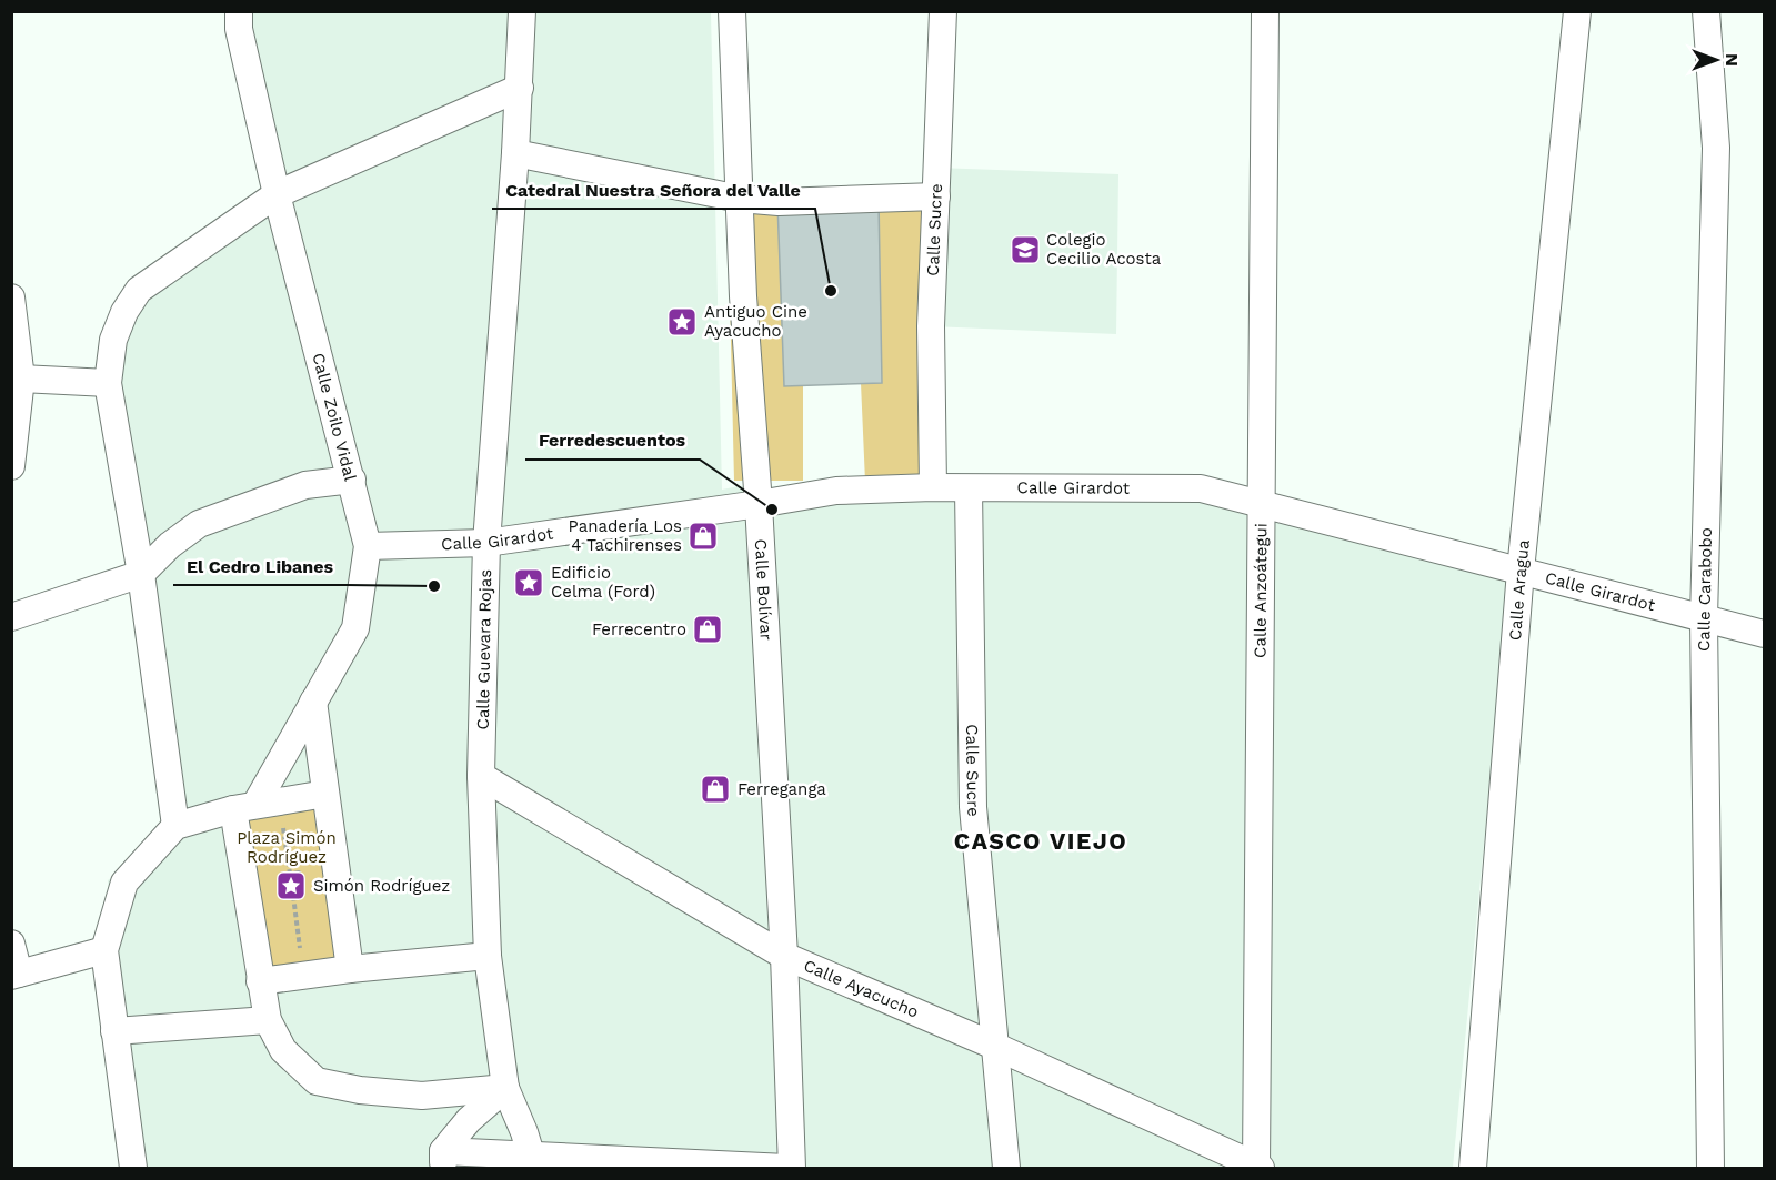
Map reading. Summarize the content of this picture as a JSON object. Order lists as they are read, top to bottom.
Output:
{
  "streets": {
    "street": [
      "Calle Sucre",
      "Calle Zoilo Vidal",
      "Calle Girardot",
      "Calle Bolívar",
      "Calle Aragua",
      "Calle Carabobo",
      "Calle Anzoátegui",
      "Calle Guevara Rojas",
      "Calle Ayacucho"
    ]
  },
  "crossings": [
    ["Calle Sucre", "Calle Girardot"],
    ["Calle Sucre", "Calle Ayacucho"],
    ["Calle Zoilo Vidal", "Calle Girardot"],
    ["Calle Girardot", "Calle Bolívar"],
    ["Calle Girardot", "Calle Aragua"],
    ["Calle Girardot", "Calle Carabobo"],
    ["Calle Girardot", "Calle Anzoátegui"],
    ["Calle Girardot", "Calle Guevara Rojas"],
    ["Calle Bolívar", "Calle Ayacucho"],
    ["Calle Anzoátegui", "Calle Ayacucho"],
    ["Calle Guevara Rojas", "Calle Ayacucho"]
  ],
  "districts": ["CASCO VIEJO"],
  "parks": ["Plaza Simón Rodríguez"],
  "places": {
    "school or university": ["Colegio Cecilio Acosta"],
    "other": ["Catedral Nuestra Señora del Valle", "Ferredescuentos", "El Cedro Libanes"],
    "place": ["Antiguo Cine Ayacucho", "Edificio Celma (Ford)", "Simón Rodríguez"],
    "shop": ["Panadería Los 4 Tachirenses", "Ferrecentro", "Ferreganga"]
  },
  "north": "right"
}
